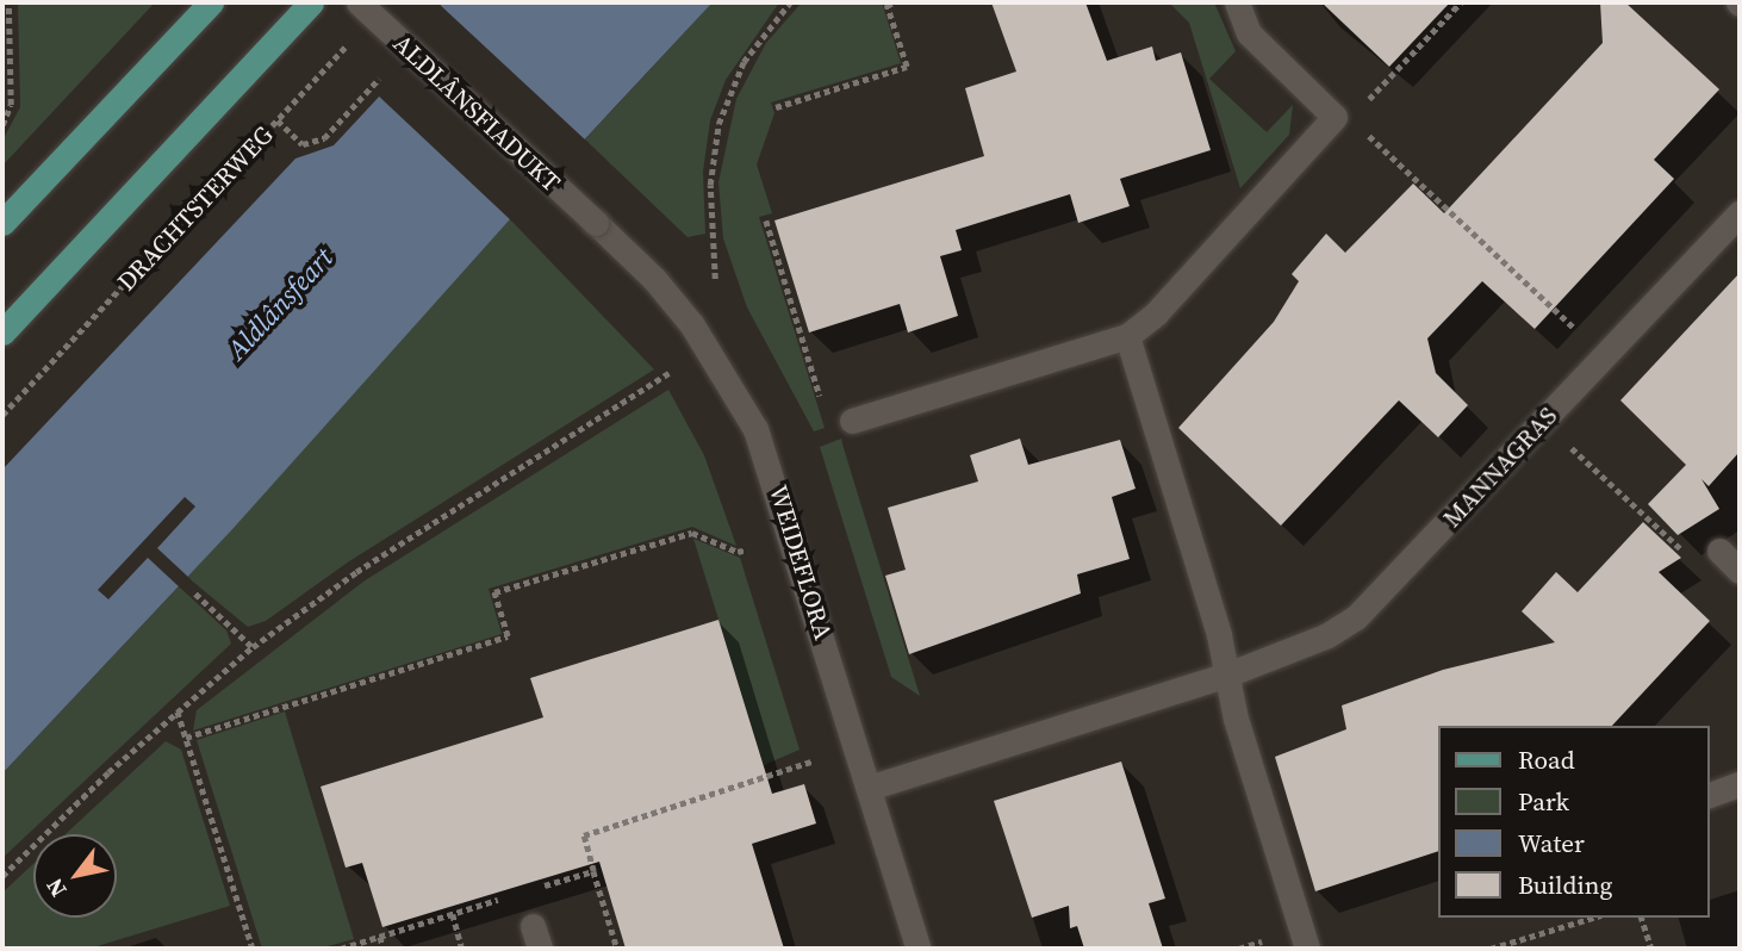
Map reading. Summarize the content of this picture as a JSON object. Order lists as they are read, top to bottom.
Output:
{
  "streets": {
    "street": ["ALDLÂNSFIADUKT", "MANNAGRAS", "WEIDEFLORA"],
    "path": ["DRACHTSTERWEG"]
  },
  "crossings": [
    ["ALDLÂNSFIADUKT", "WEIDEFLORA"],
    ["MANNAGRAS", "WEIDEFLORA"]
  ],
  "water": ["Aldlânsfeart"],
  "legend": [
    "Road",
    "Park",
    "Water",
    "Building"
  ],
  "north": "bottom left"
}
